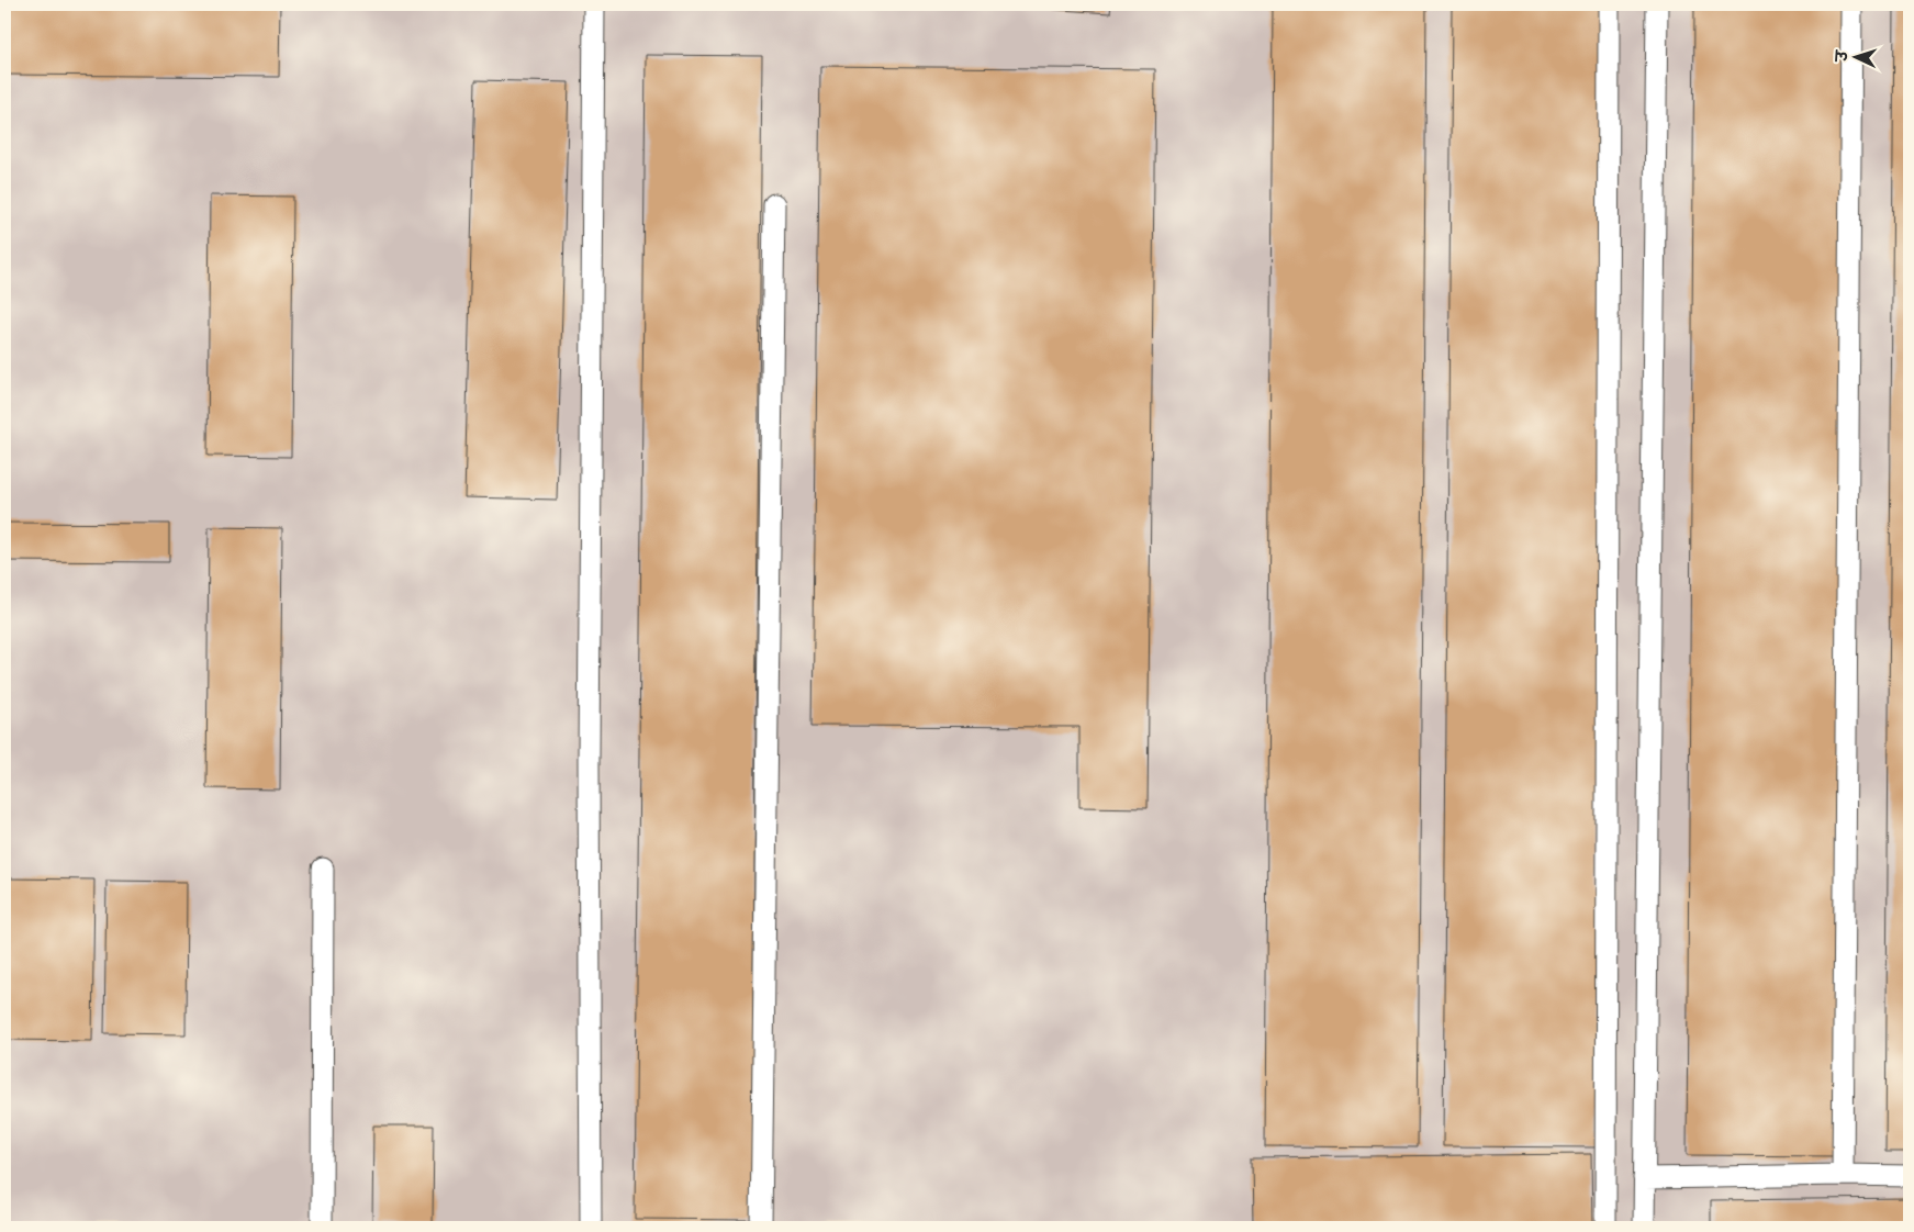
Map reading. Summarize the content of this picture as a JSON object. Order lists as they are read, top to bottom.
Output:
{
  "north": "left"
}
